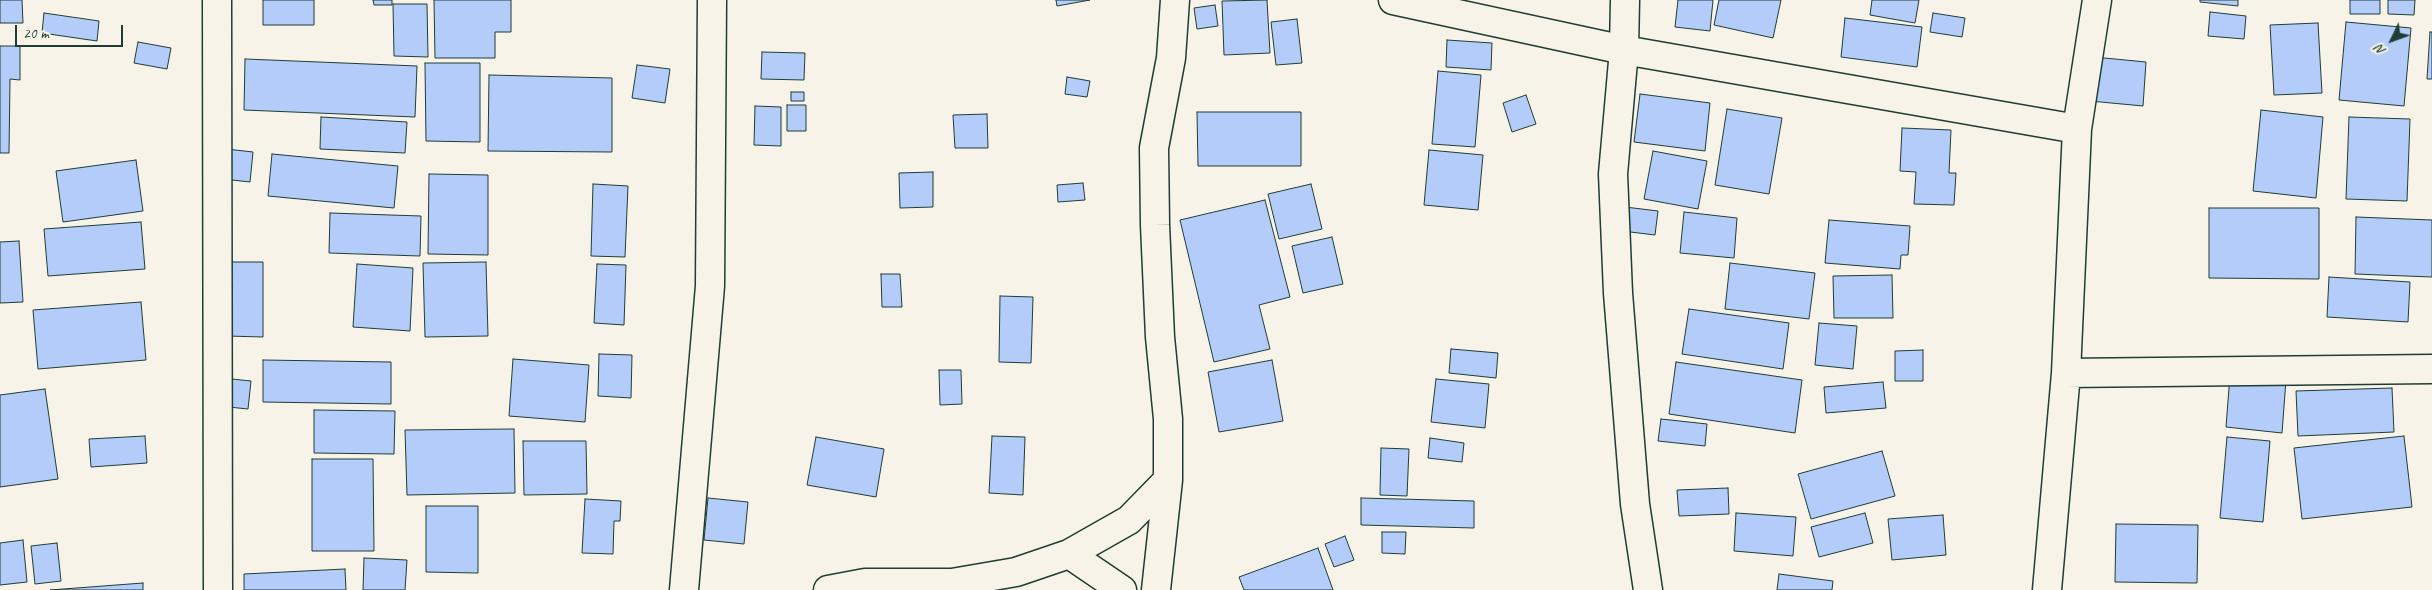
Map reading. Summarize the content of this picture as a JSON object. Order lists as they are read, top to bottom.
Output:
{
  "scale_bar": "20 m",
  "north": "bottom left"
}
